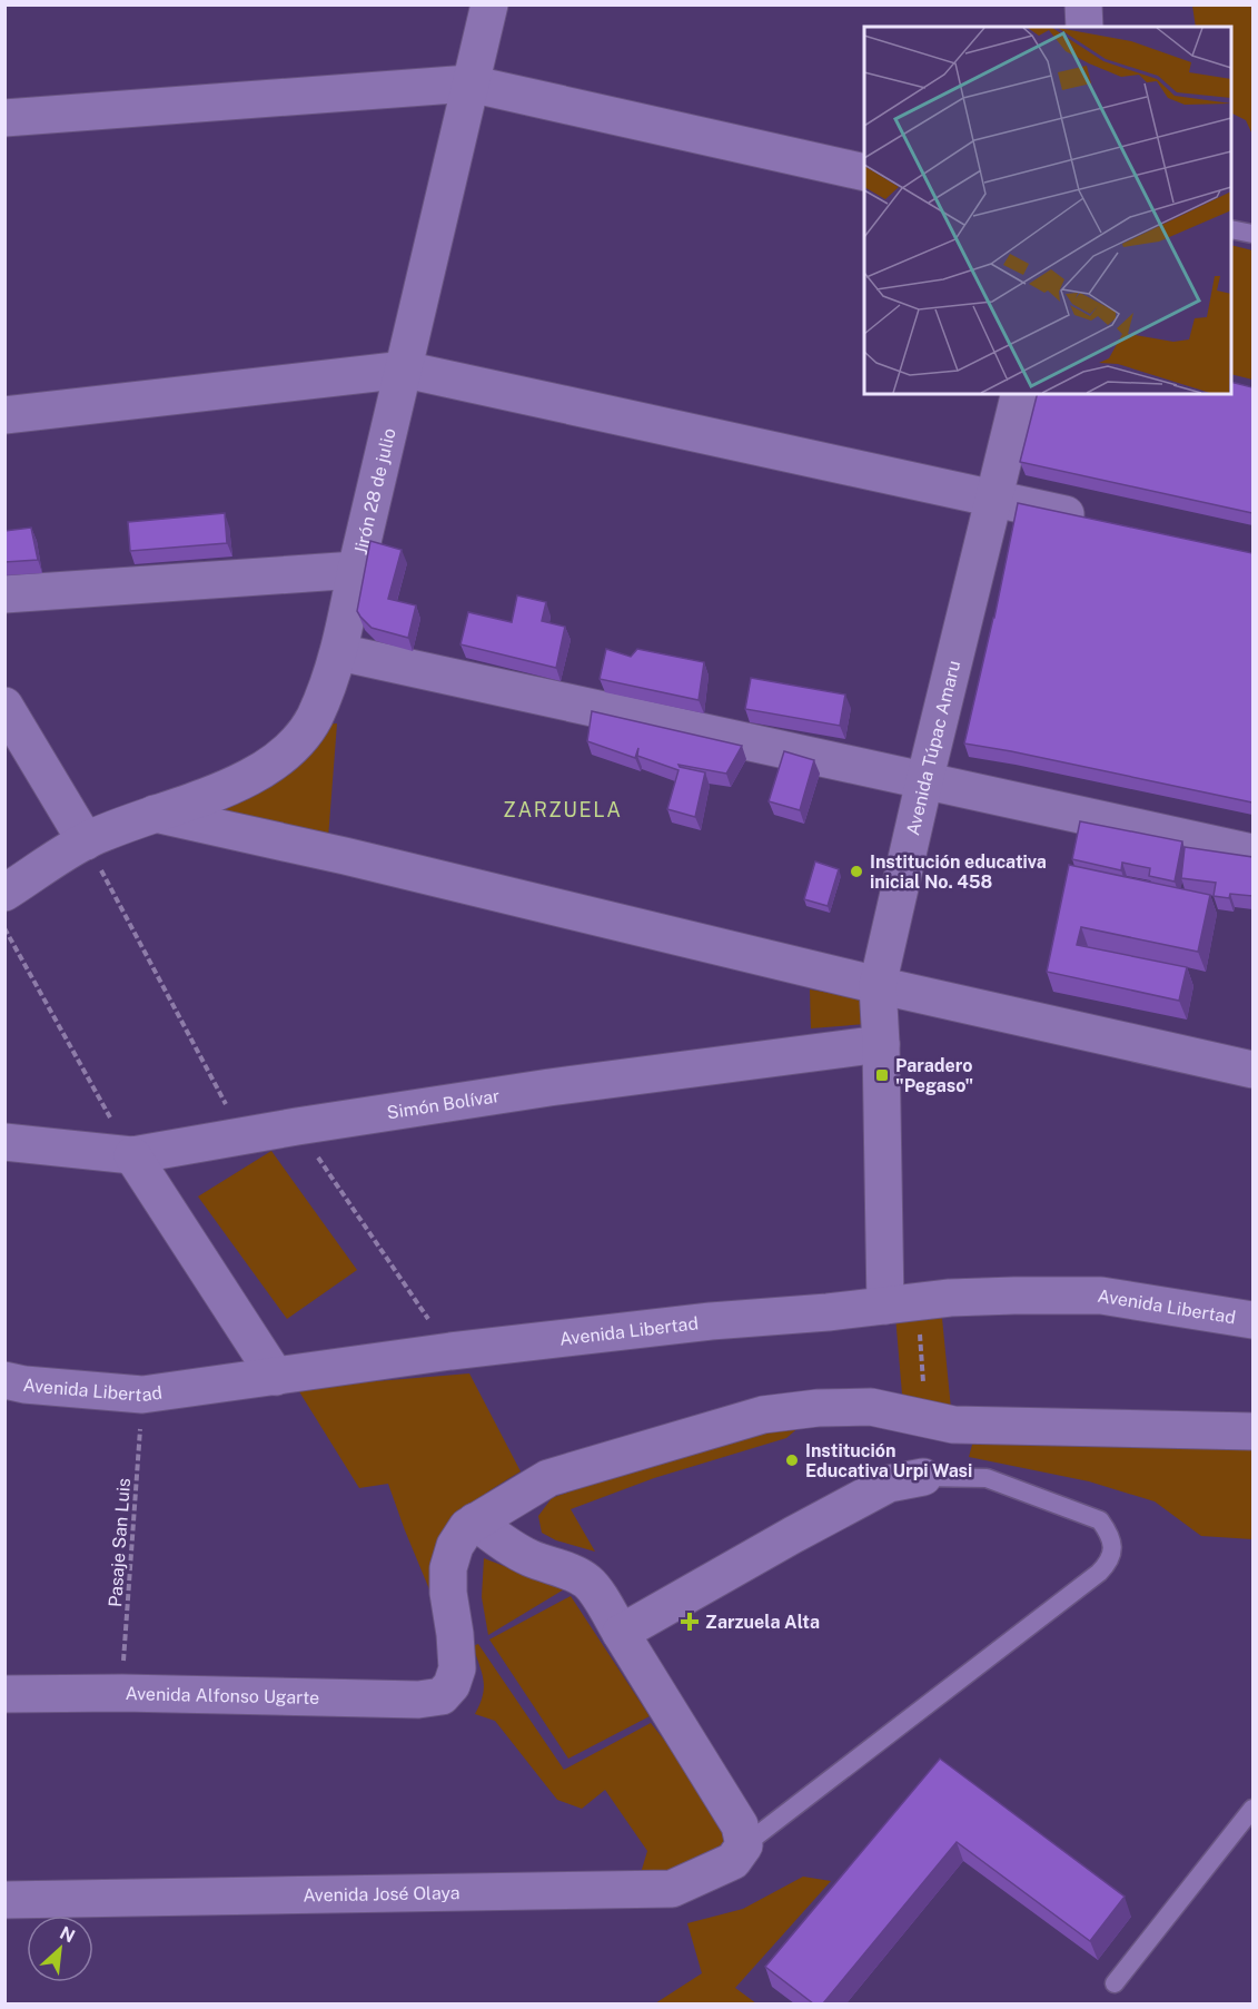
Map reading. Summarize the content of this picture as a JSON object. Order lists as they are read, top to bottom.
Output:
{
  "streets": {
    "street": [
      "Jirón 28 de julio",
      "Avenida Túpac Amaru",
      "Simón Bolívar",
      "Avenida Libertad",
      "Avenida Alfonso Ugarte",
      "Avenida José Olaya"
    ],
    "path": ["Pasaje San Luis"]
  },
  "crossings": [
    ["Avenida Túpac Amaru", "Simón Bolívar"],
    ["Avenida Túpac Amaru", "Avenida Libertad"],
    ["Avenida Libertad", "Pasaje San Luis"],
    ["Pasaje San Luis", "Avenida Alfonso Ugarte"]
  ],
  "districts": ["ZARZUELA"],
  "places": {
    "other": ["Institución educativa inicial No. 458", "Institución Educativa Urpi Wasi"],
    "transit": ["Paradero \"Pegaso\""],
    "health": ["Zarzuela Alta"]
  },
  "north": "top right"
}
